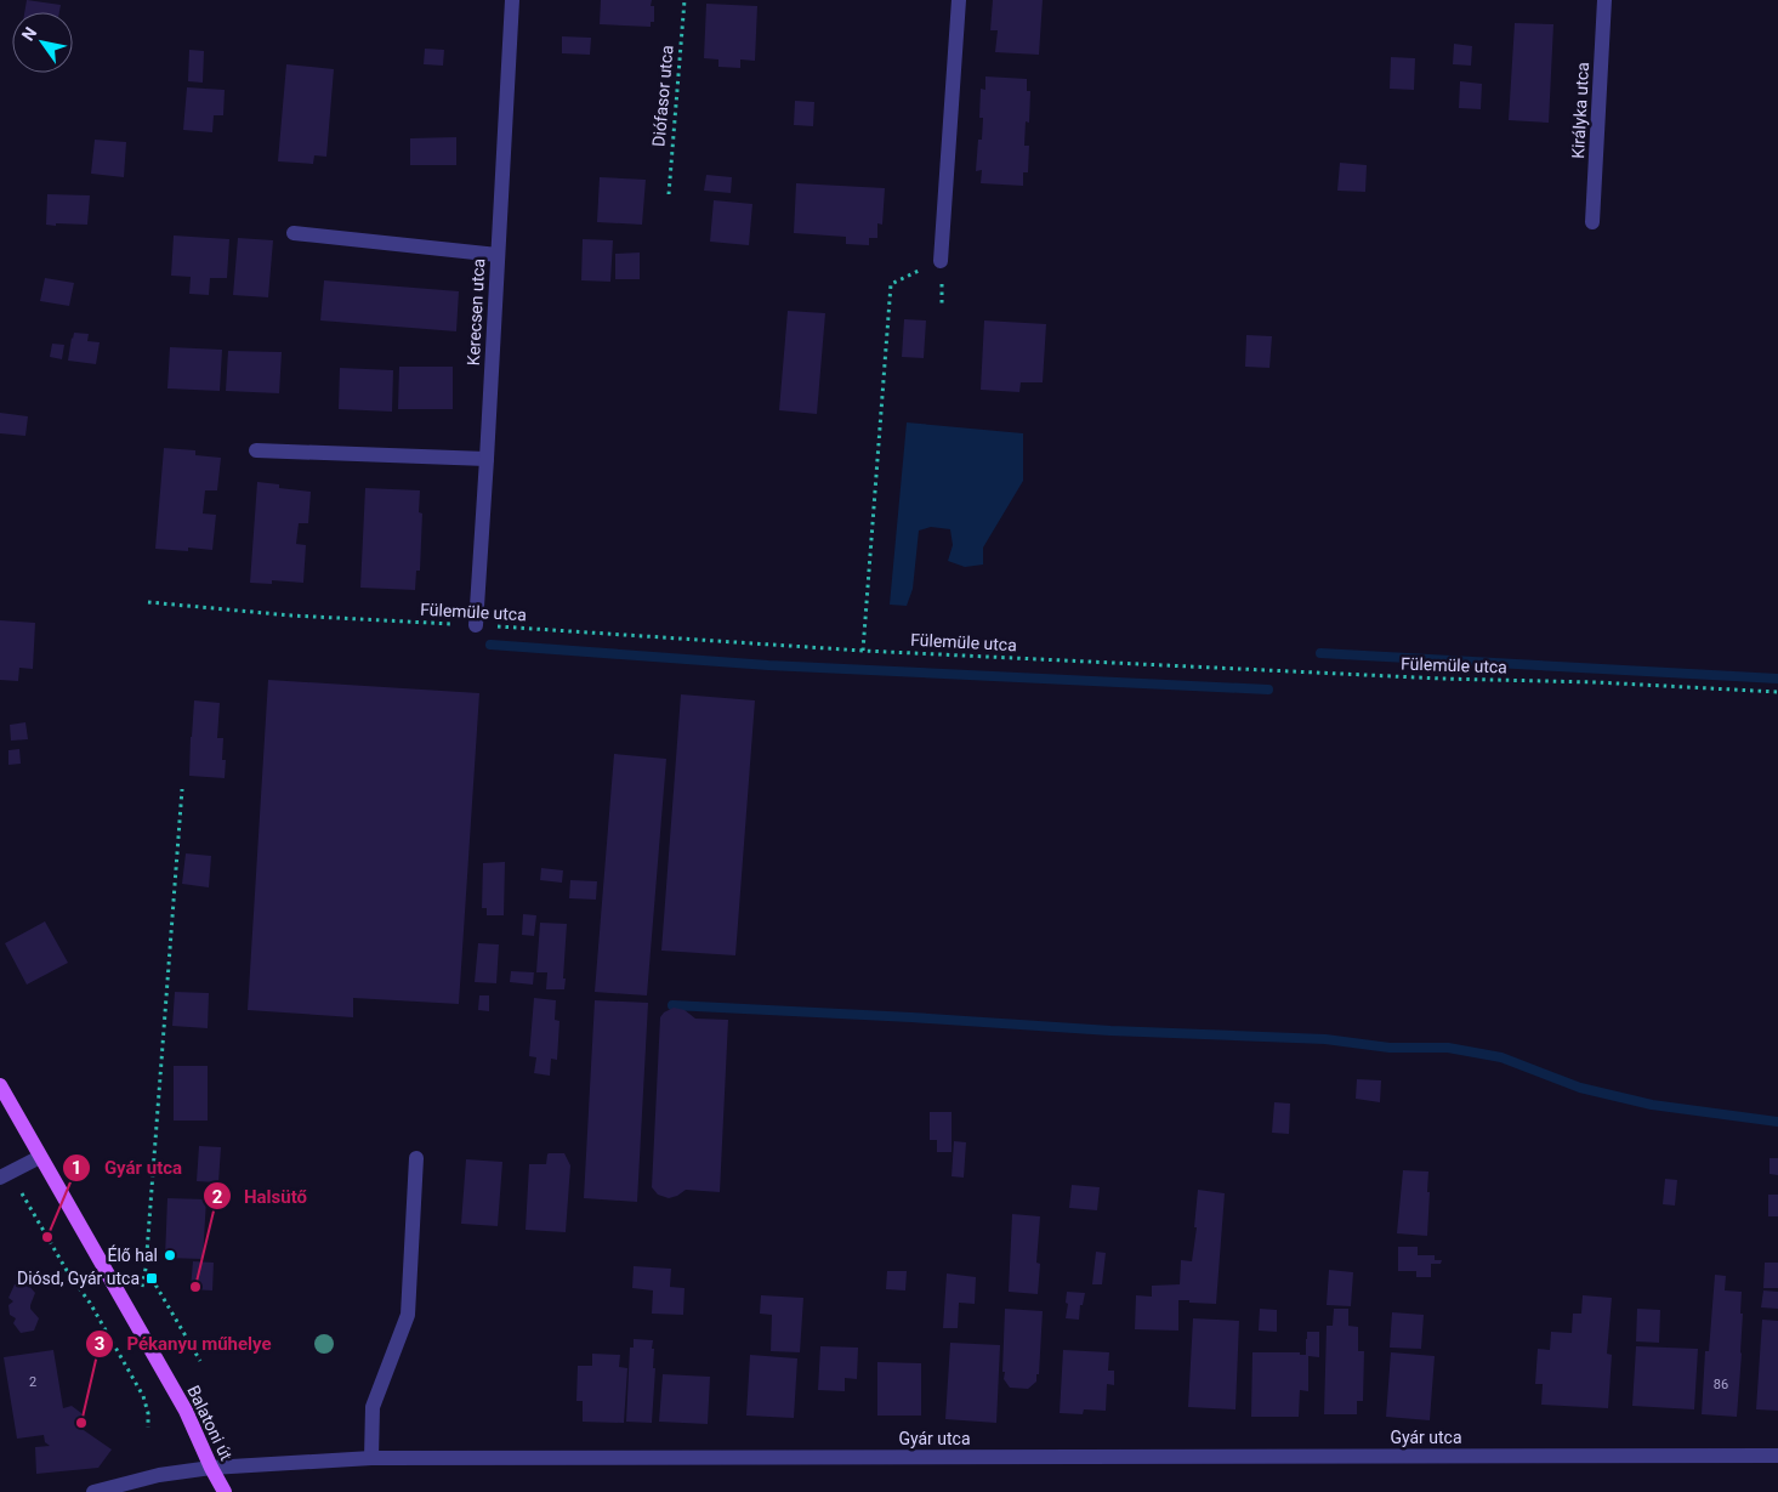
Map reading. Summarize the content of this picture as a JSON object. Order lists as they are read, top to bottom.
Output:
{
  "streets": {
    "main road": ["Balatoni út"],
    "street": ["Királyka utca", "Kerecsen utca", "Gyár utca"],
    "path": ["Diófasor utca", "Fülemüle utca"]
  },
  "crossings": [
    ["Kerecsen utca", "Fülemüle utca"],
    ["Balatoni út", "Gyár utca"]
  ],
  "places": {
    "other": [
      "Gyár utca",
      "Élő hal",
      "Halsütő",
      "Pékanyu műhelye"
    ],
    "transit": ["Diósd, Gyár utca"]
  },
  "house_numbers": ["2", "86"],
  "north": "top left"
}
